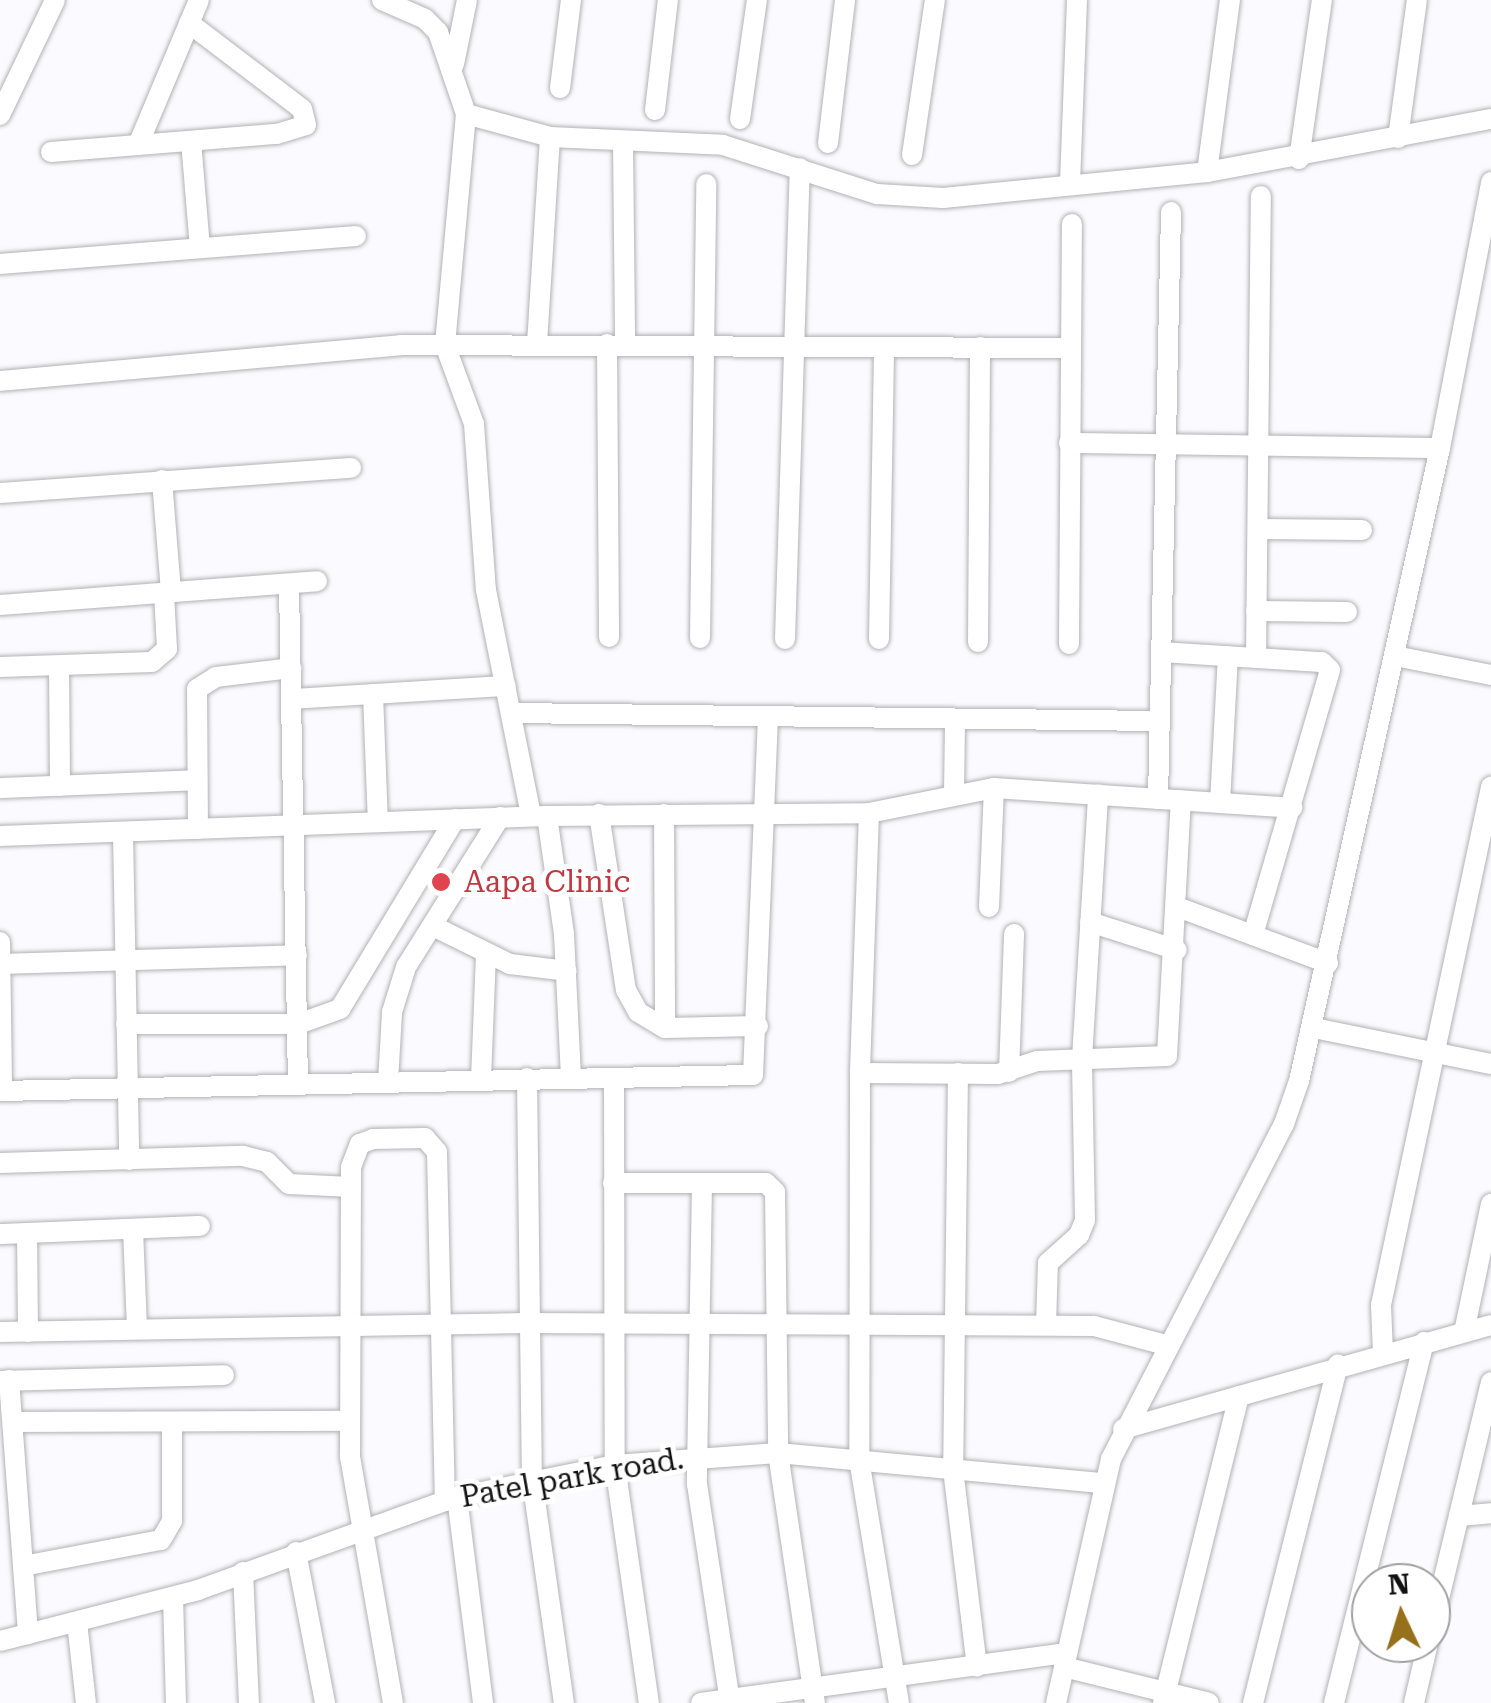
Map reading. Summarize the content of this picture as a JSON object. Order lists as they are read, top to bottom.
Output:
{
  "streets": {
    "street": ["Patel park road."]
  },
  "places": ["Aapa Clinic"],
  "north": "top"
}
